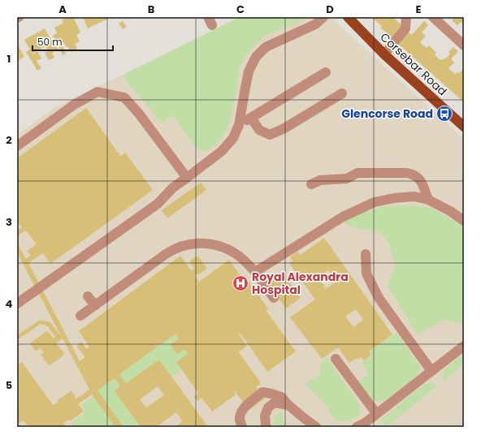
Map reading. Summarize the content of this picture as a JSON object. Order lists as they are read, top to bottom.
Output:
{
  "streets": {
    "main road": ["Corsebar Road"]
  },
  "places": {
    "bus stop": ["Glencorse Road"],
    "hospital": ["Royal Alexandra Hospital"]
  },
  "scale_bar": "50 m",
  "grid": {
    "columns": [
      "A",
      "B",
      "C",
      "D",
      "E"
    ],
    "rows": [
      "1",
      "2",
      "3",
      "4",
      "5"
    ]
  }
}
